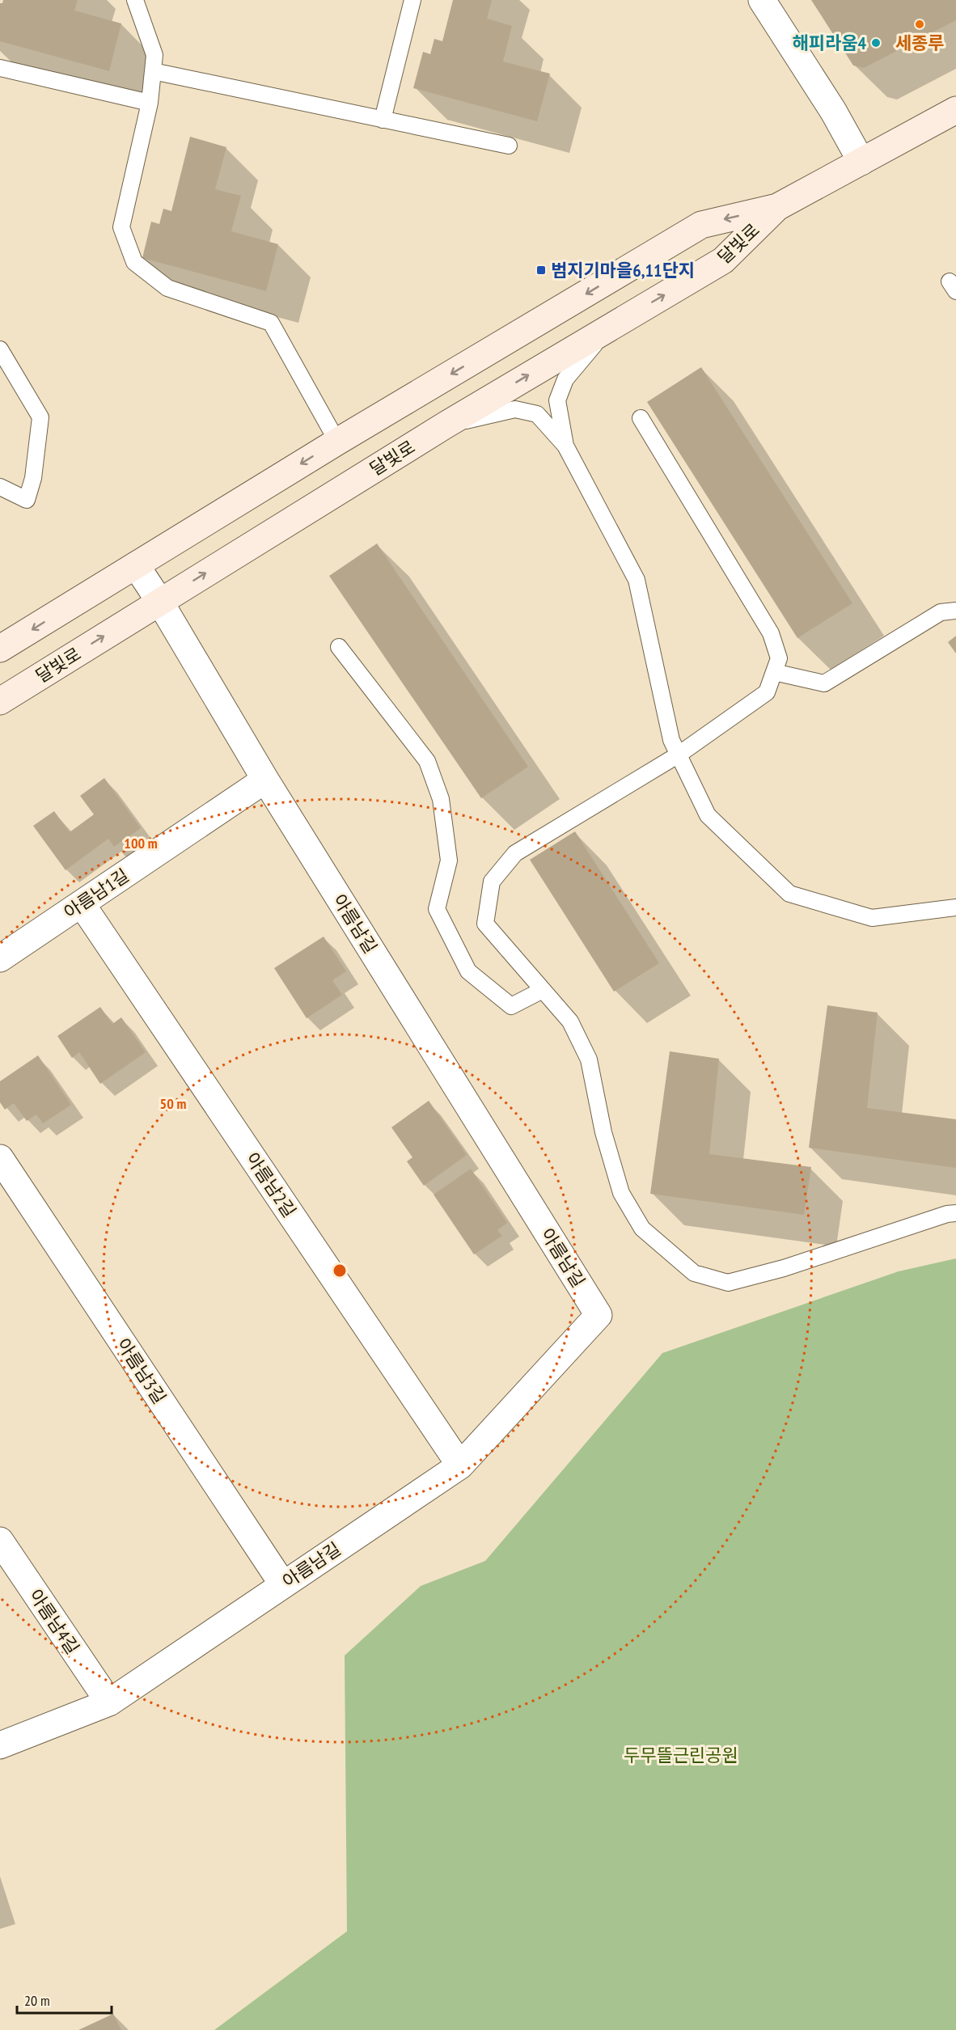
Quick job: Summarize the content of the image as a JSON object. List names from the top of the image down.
{
  "streets": {
    "street": [
      "달빛로",
      "아름남1길",
      "아름남길",
      "아름남2길",
      "아름남3길",
      "아름남4길"
    ]
  },
  "crossings": [
    ["달빛로", "아름남길"],
    ["아름남1길", "아름남길"],
    ["아름남1길", "아름남2길"],
    ["아름남길", "아름남2길"],
    ["아름남길", "아름남3길"],
    ["아름남길", "아름남4길"]
  ],
  "parks": ["두무뜰근린공원"],
  "places": {
    "other": ["세종루", "해피라움4"],
    "transit": ["범지기마을6,11단지"]
  },
  "scale_bar": "20 m",
  "rings": ["100 m", "50 m"]
}
